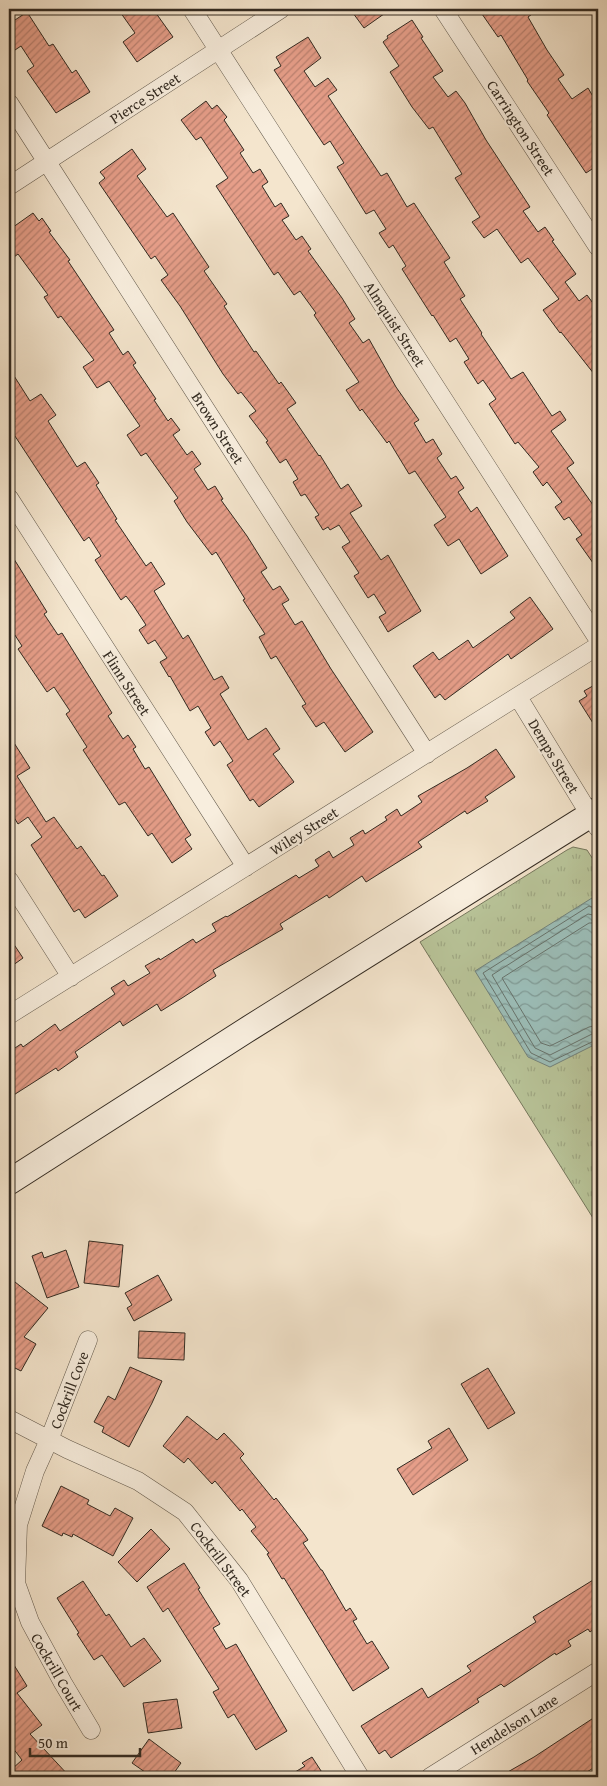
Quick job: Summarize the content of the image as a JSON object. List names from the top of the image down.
{
  "streets": {
    "street": [
      "Pierce Street",
      "Carrington Street",
      "Almquist Street",
      "Brown Street",
      "Flinn Street",
      "Demps Street",
      "Wiley Street",
      "Cockrill Cove",
      "Cockrill Street",
      "Cockrill Court",
      "Hendelson Lane"
    ]
  },
  "crossings": [
    ["Pierce Street", "Almquist Street"],
    ["Pierce Street", "Brown Street"],
    ["Brown Street", "Wiley Street"],
    ["Flinn Street", "Wiley Street"],
    ["Demps Street", "Wiley Street"],
    ["Cockrill Cove", "Cockrill Street"],
    ["Cockrill Cove", "Cockrill Court"],
    ["Cockrill Street", "Cockrill Court"]
  ],
  "scale_bar": "50 m"
}
